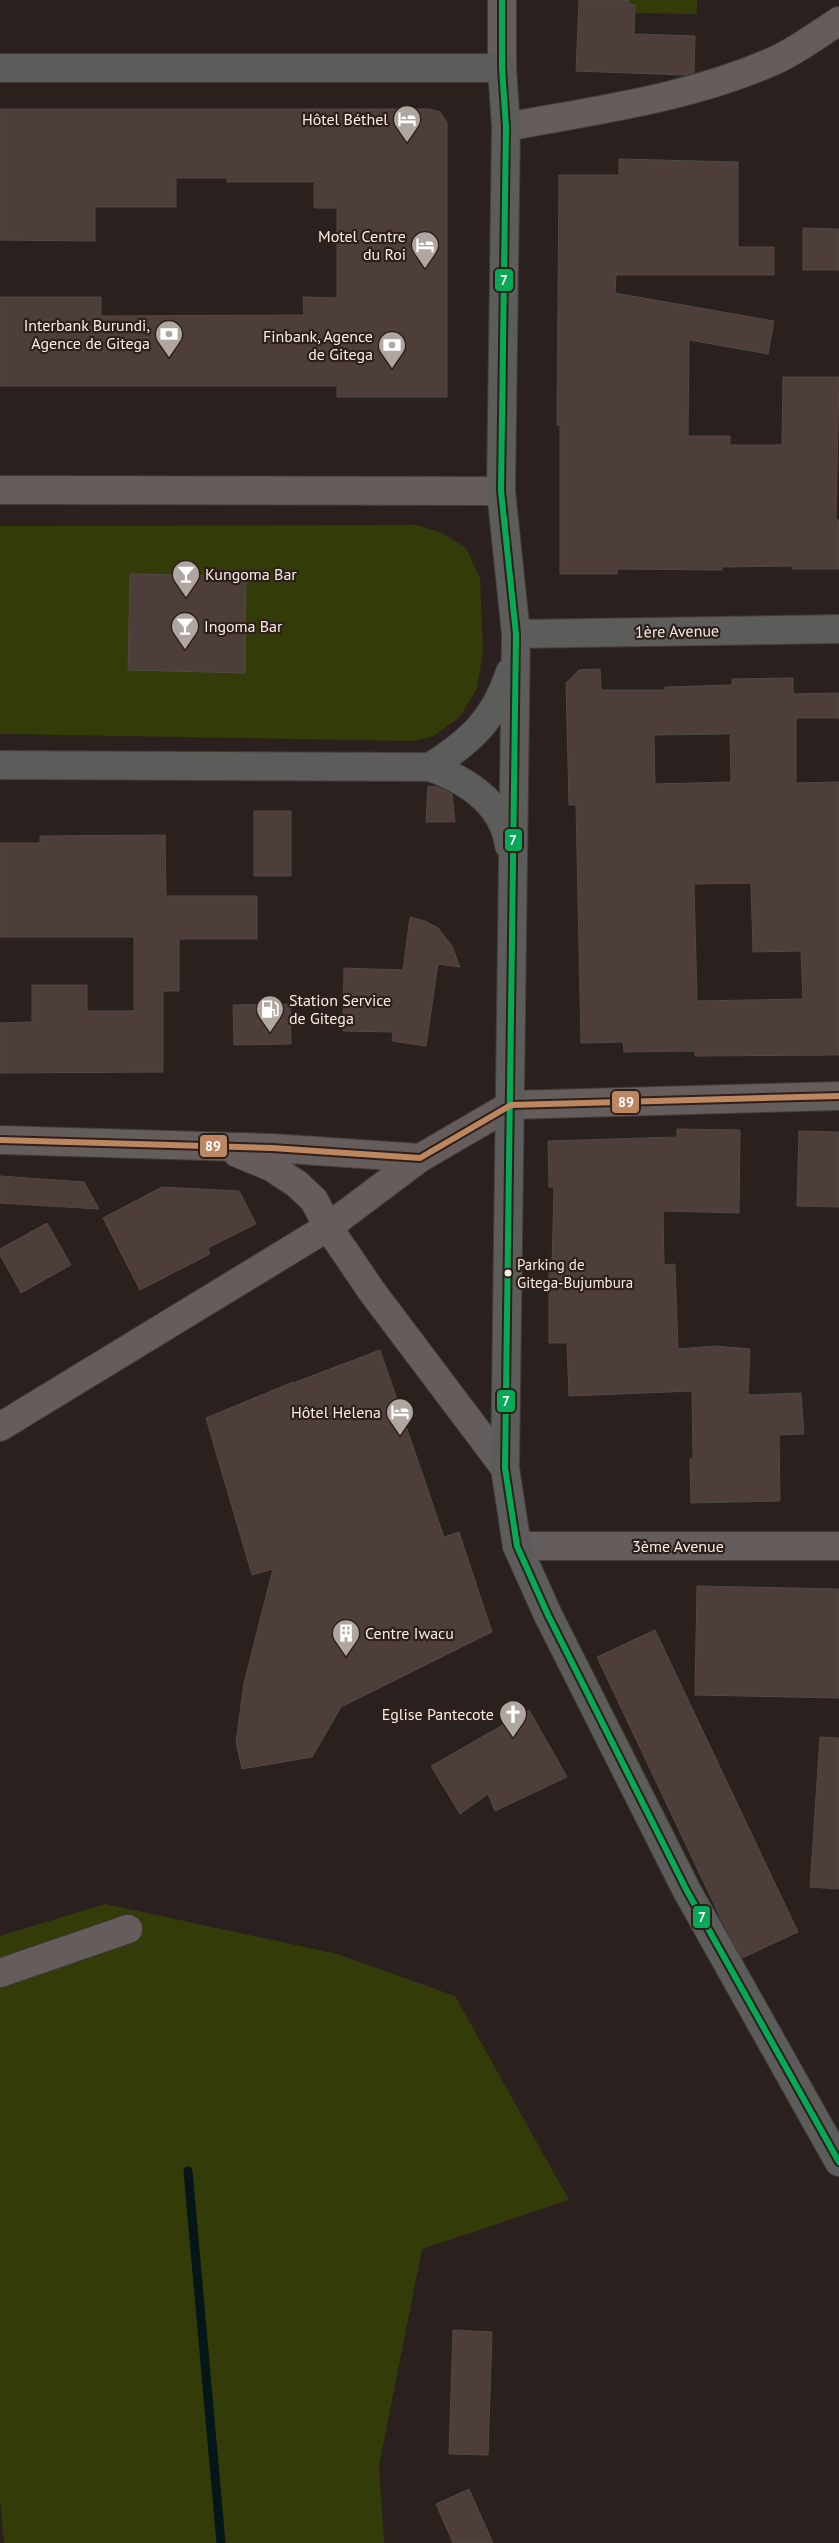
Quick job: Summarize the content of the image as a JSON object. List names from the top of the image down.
{
  "streets": {
    "main road": ["1ère Avenue"],
    "street": ["3ème Avenue"]
  },
  "places": {
    "hotel": ["Hôtel Béthel", "Motel Centre du Roi", "Hôtel Helena"],
    "bank": ["Interbank Burundi, Agence de Gitega", "Finbank, Agence de Gitega"],
    "bar": ["Kungoma Bar", "Ingoma Bar"],
    "fuel station": ["Station Service de Gitega"],
    "other": ["Parking de Gitega-Bujumbura"],
    "building": ["Centre Iwacu"],
    "church": ["Eglise Pantecote"]
  },
  "lines": ["transit line 7", "transit line 89"]
}
